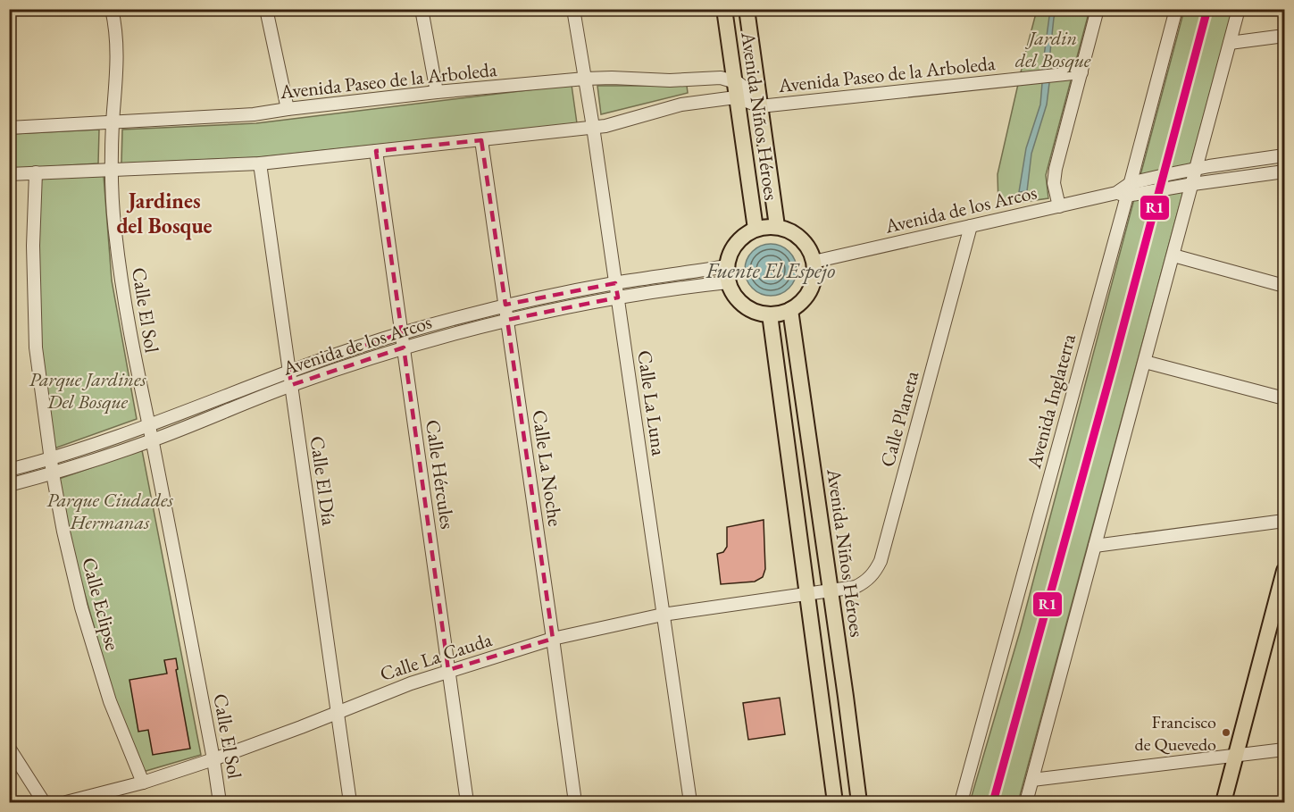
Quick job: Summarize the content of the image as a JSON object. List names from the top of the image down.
{
  "streets": {
    "main road": ["Avenida Niños Héroes"],
    "street": [
      "Avenida Paseo de la Arboleda",
      "Avenida de los Arcos",
      "Calle El Sol",
      "Avenida Inglaterra",
      "Calle La Luna",
      "Calle Planeta",
      "Calle La Noche",
      "Calle Hércules",
      "Calle El Día",
      "Calle Eclipse",
      "Calle La Cauda"
    ]
  },
  "crossings": [
    ["Avenida Paseo de la Arboleda", "Avenida Niños Héroes"],
    ["Avenida Paseo de la Arboleda", "Calle El Sol"],
    ["Avenida Paseo de la Arboleda", "Calle La Luna"],
    ["Avenida Paseo de la Arboleda", "Calle La Noche"],
    ["Avenida Paseo de la Arboleda", "Calle Hércules"],
    ["Avenida Paseo de la Arboleda", "Calle El Día"],
    ["Avenida Paseo de la Arboleda", "Calle Eclipse"],
    ["Avenida Niños Héroes", "Avenida de los Arcos"],
    ["Avenida Niños Héroes", "Calle Planeta"],
    ["Avenida Niños Héroes", "Calle La Cauda"],
    ["Avenida de los Arcos", "Calle El Sol"],
    ["Avenida de los Arcos", "Avenida Inglaterra"],
    ["Avenida de los Arcos", "Calle La Luna"],
    ["Avenida de los Arcos", "Calle Planeta"],
    ["Avenida de los Arcos", "Calle La Noche"],
    ["Avenida de los Arcos", "Calle Hércules"],
    ["Avenida de los Arcos", "Calle El Día"],
    ["Avenida de los Arcos", "Calle Eclipse"],
    ["Calle El Sol", "Calle La Cauda"],
    ["Calle La Luna", "Calle La Cauda"],
    ["Calle Planeta", "Calle La Cauda"],
    ["Calle La Noche", "Calle La Cauda"],
    ["Calle Hércules", "Calle La Cauda"],
    ["Calle El Día", "Calle La Cauda"],
    ["Calle Eclipse", "Calle La Cauda"]
  ],
  "districts": ["Jardines del Bosque"],
  "water": ["Fuente El Espejo"],
  "parks": ["Jardin del Bosque", "Parque Jardines Del Bosque", "Parque Ciudades Hermanas"],
  "places": ["Francisco de Quevedo"],
  "lines": ["transit line R1"]
}
